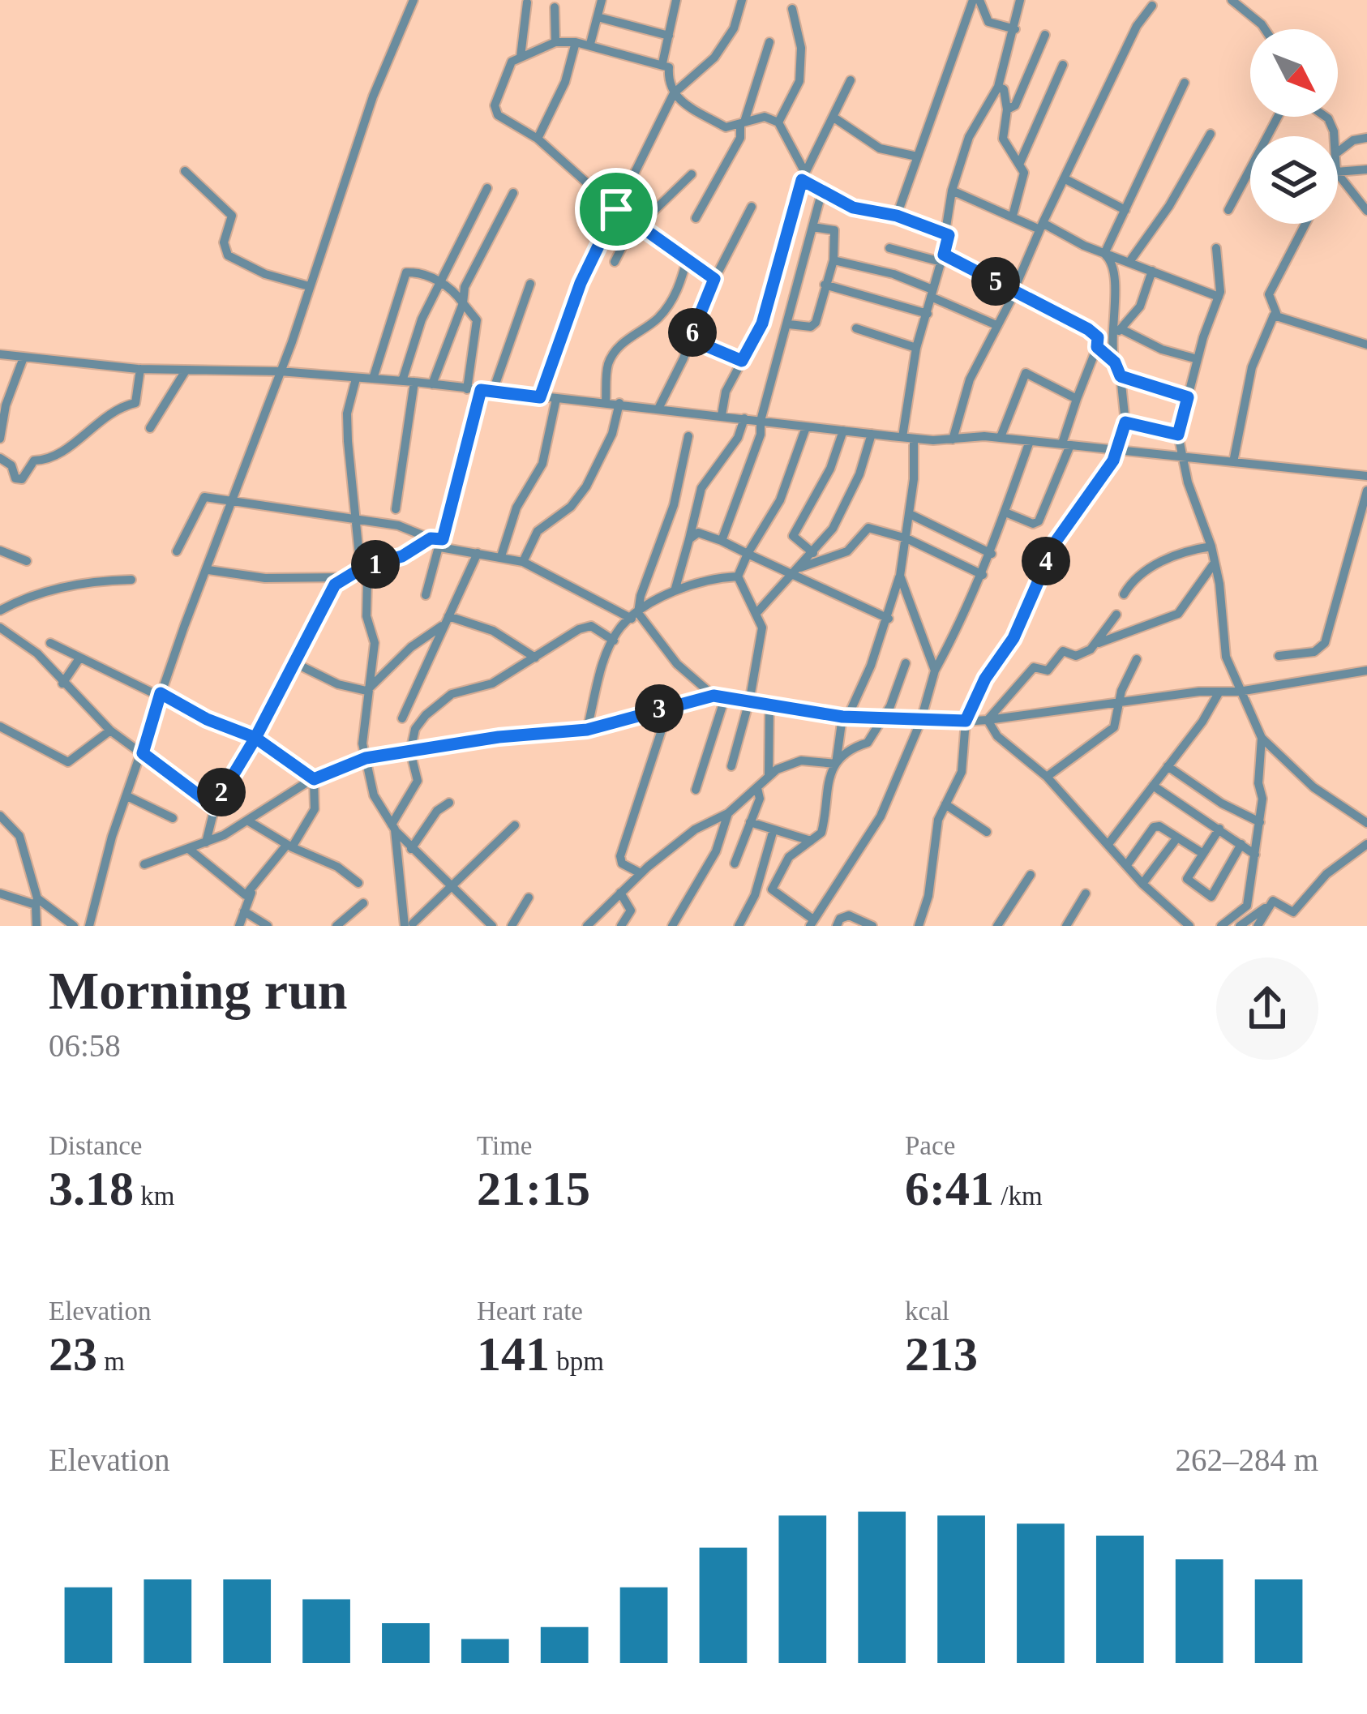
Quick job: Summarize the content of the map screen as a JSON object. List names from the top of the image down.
{
  "north": "bottom right",
  "page": {
    "pins": [
      "5",
      "6",
      "4",
      "1",
      "3",
      "2"
    ],
    "heading": ["Morning run", "06:58"],
    "stats": [
      ["Distance", "3.18 km"],
      ["Time", "21:15"],
      ["Pace", "6:41 /km"],
      ["Elevation", "23 m"],
      ["Heart rate", "141 bpm"],
      ["kcal", "213"]
    ],
    "chart": ["Elevation", "262–284 m"]
  }
}
